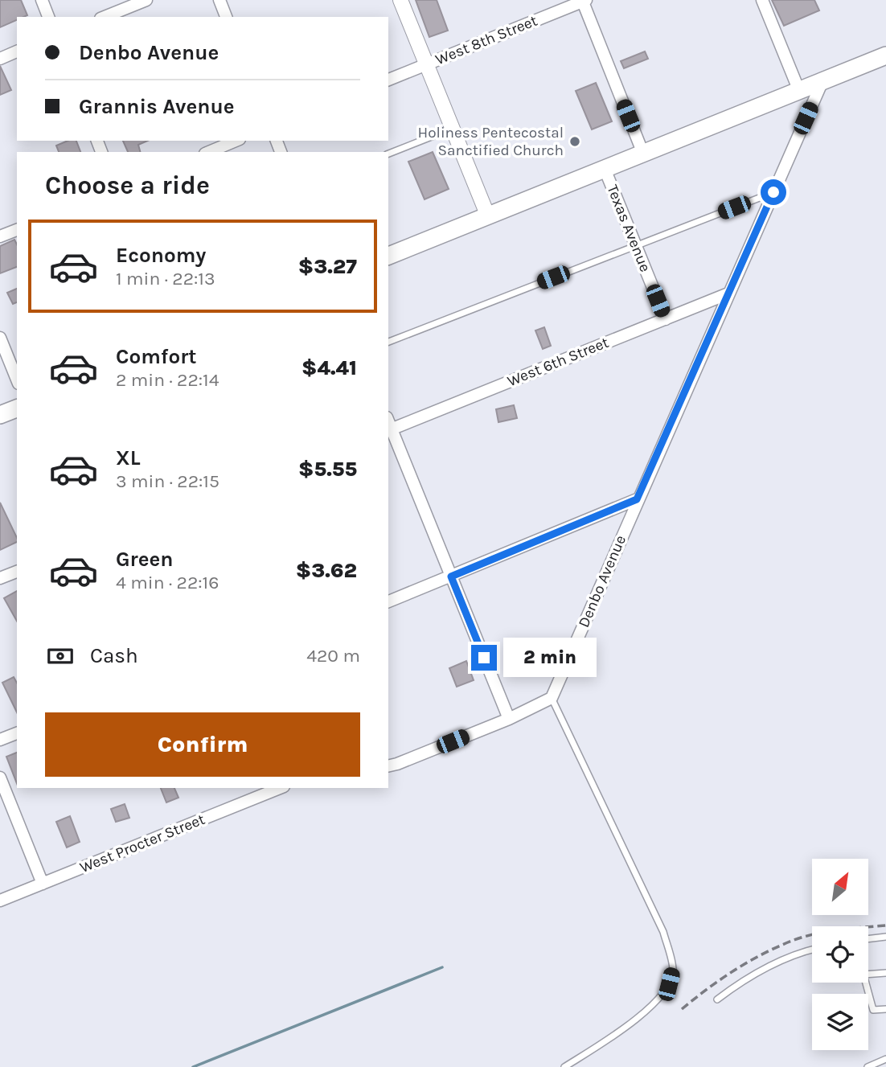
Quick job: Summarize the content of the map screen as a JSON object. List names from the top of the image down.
{
  "streets": {
    "street": [
      "West 8th Street",
      "Texas Avenue",
      "West 6th Street",
      "Denbo Avenue",
      "West Procter Street"
    ]
  },
  "crossings": [
    ["Texas Avenue", "West 6th Street"],
    ["West 6th Street", "Denbo Avenue"]
  ],
  "places": ["Holiness Pentecostal Sanctified Church"],
  "north": "top right",
  "page": {
    "banner": ["Denbo Avenue", "Grannis Avenue"],
    "heading": "Choose a ride",
    "list": [
      {
        "name": "Economy",
        "note": "1 min · 22:13",
        "value": "$3.27"
      },
      {
        "name": "Comfort",
        "note": "2 min · 22:14",
        "value": "$4.41"
      },
      {
        "name": "XL",
        "note": "3 min · 22:15",
        "value": "$5.55"
      },
      {
        "name": "Green",
        "note": "4 min · 22:16",
        "value": "$3.62"
      }
    ],
    "pay": ["Cash", "420 m"],
    "bubble": "2 min",
    "buttons": "Confirm"
  }
}
